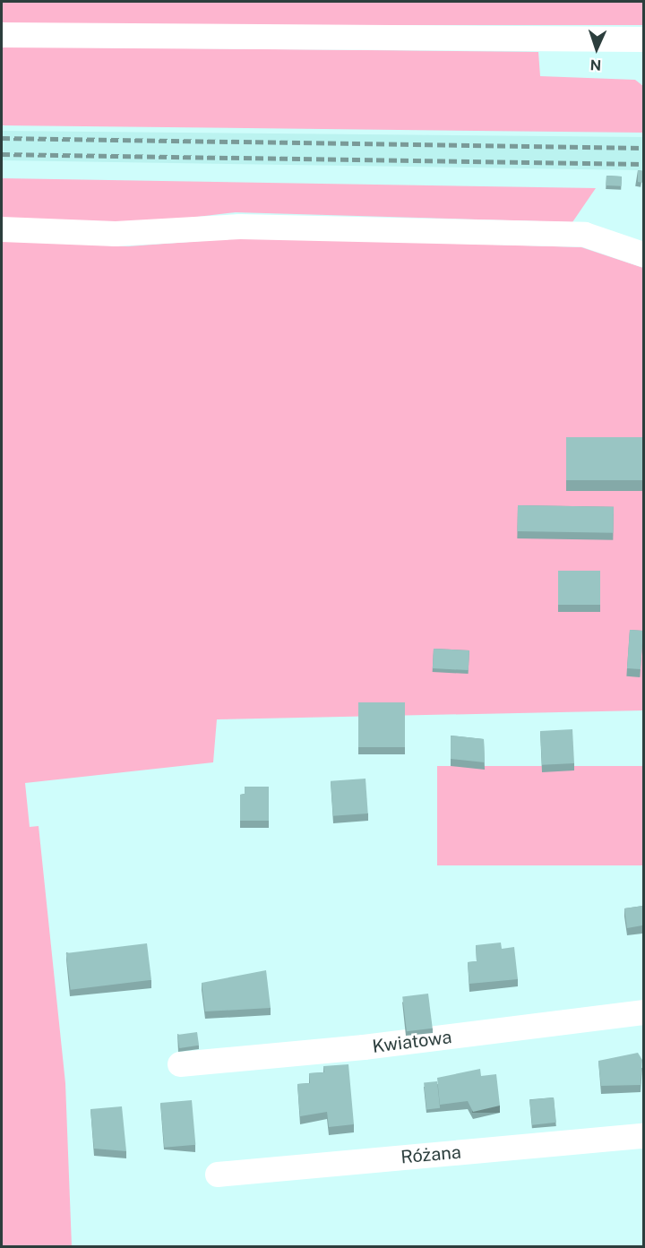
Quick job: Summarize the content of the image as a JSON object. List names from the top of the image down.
{
  "streets": {
    "lane": ["Kwiatowa", "Różana"]
  },
  "north": "bottom"
}
